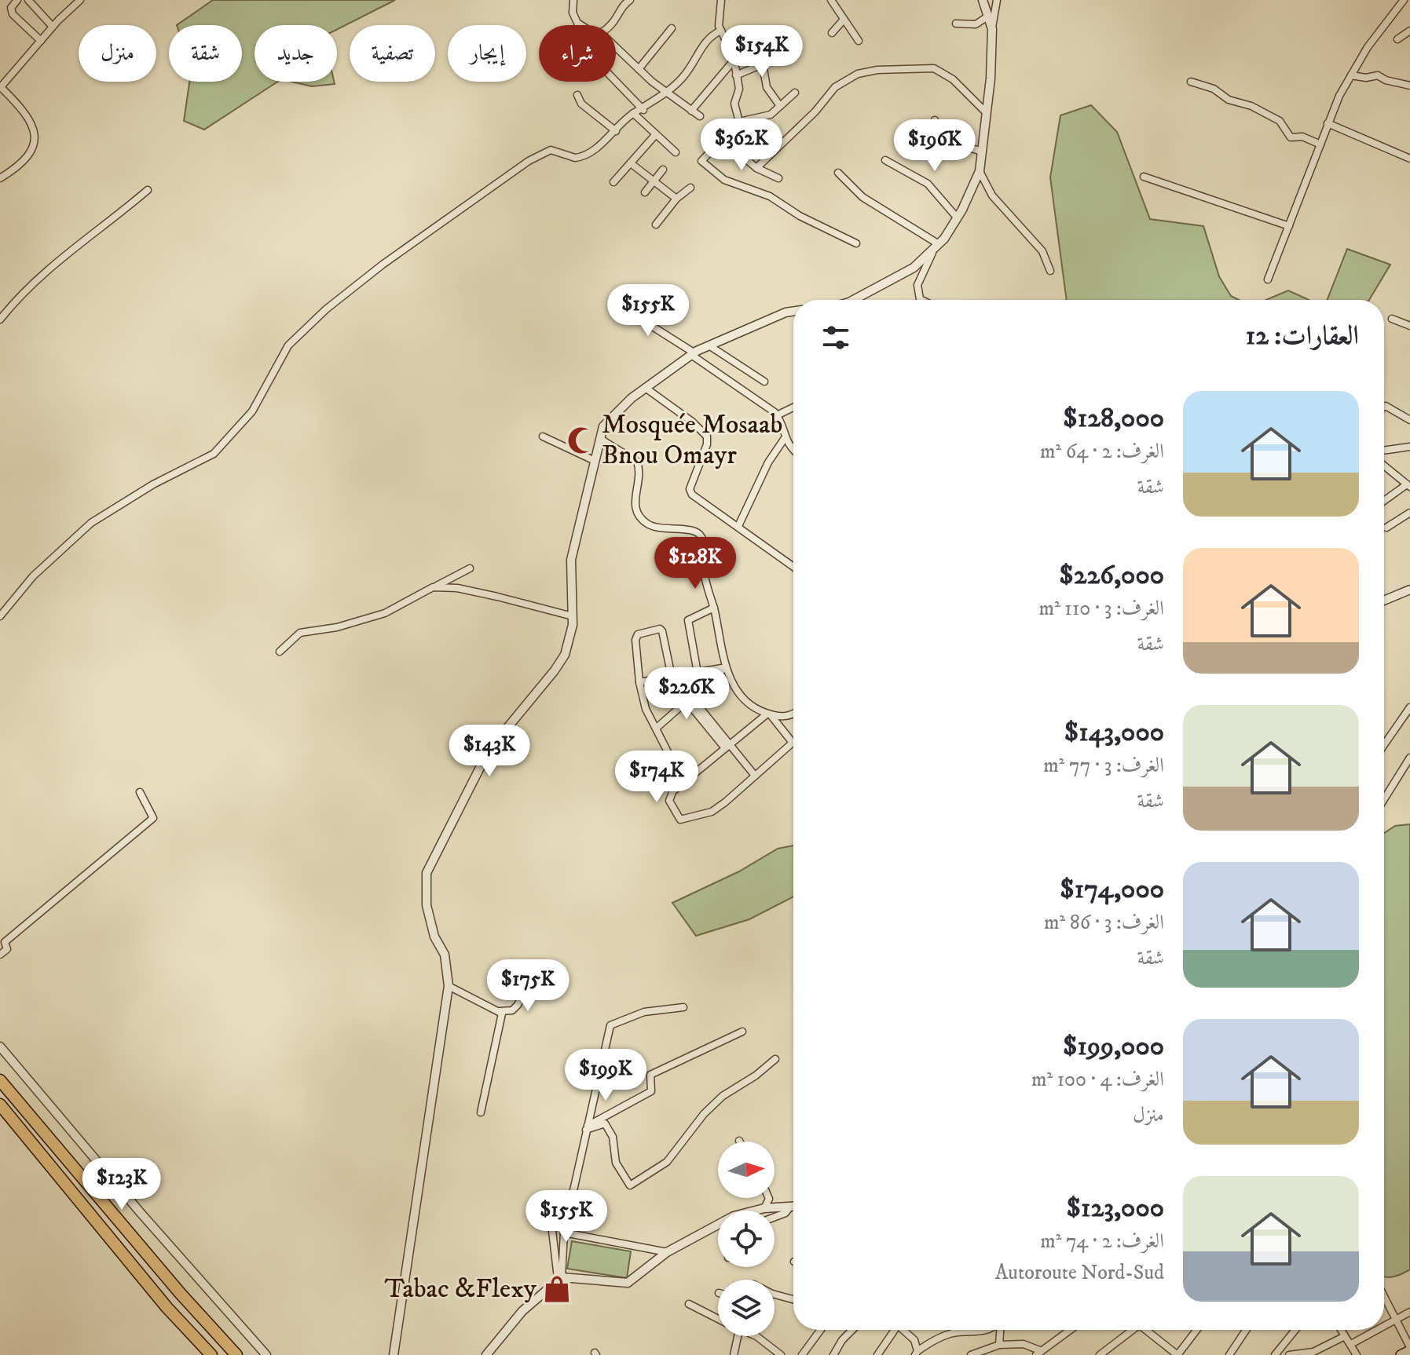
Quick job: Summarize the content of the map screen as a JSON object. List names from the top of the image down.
{
  "places": {
    "mosque": ["Mosquée Mosaab Bnou Omayr"],
    "shop": ["Tabac &Flexy"]
  },
  "north": "right",
  "page": {
    "price": [
      "$154K",
      "$362K",
      "$196K",
      "$155K",
      "$128K",
      "$226K",
      "$143K",
      "$174K",
      "$175K",
      "$199K",
      "$123K",
      "$155K"
    ],
    "chip": [
      "شراء",
      "إيجار",
      "تصفية",
      "جديد",
      "شقة",
      "منزل"
    ],
    "heading": "العقارات: 12",
    "list": [
      {
        "name": "$128,000",
        "note": "الغرف: 2 · 64 m² · شقة"
      },
      {
        "name": "$226,000",
        "note": "الغرف: 3 · 110 m² · شقة"
      },
      {
        "name": "$143,000",
        "note": "الغرف: 3 · 77 m² · شقة"
      },
      {
        "name": "$174,000",
        "note": "الغرف: 3 · 86 m² · شقة"
      },
      {
        "name": "$199,000",
        "note": "الغرف: 4 · 100 m² · منزل"
      },
      {
        "name": "$123,000",
        "note": "الغرف: 2 · 74 m² · Autoroute Nord-Sud"
      }
    ]
  }
}
